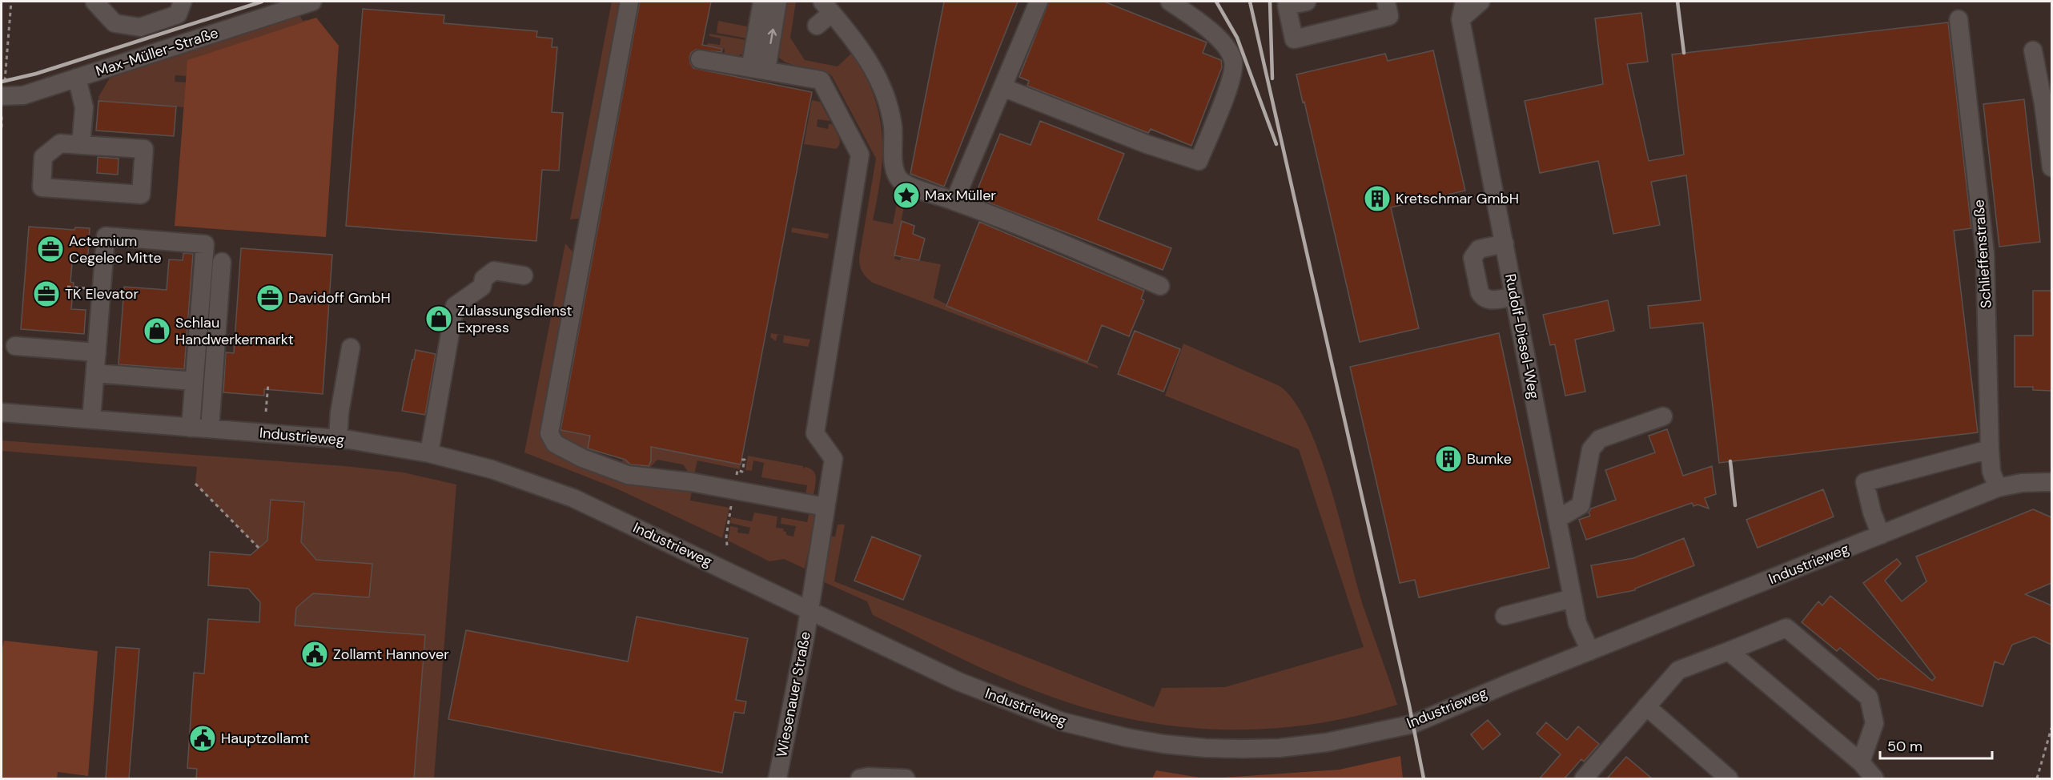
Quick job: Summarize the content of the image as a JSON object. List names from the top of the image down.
{
  "streets": {
    "street": [
      "Max-Müller-Straße",
      "Schlieffenstraße",
      "Rudolf-Diesel-Weg",
      "Industrieweg",
      "Wiesenauer Straße"
    ]
  },
  "crossings": [
    ["Schlieffenstraße", "Industrieweg"],
    ["Rudolf-Diesel-Weg", "Industrieweg"],
    ["Industrieweg", "Wiesenauer Straße"]
  ],
  "places": {
    "place": ["Max Müller"],
    "building": ["Kretschmar GmbH", "Bumke"],
    "office": ["Actemium Cegelec Mitte", "TK Elevator", "Davidoff GmbH"],
    "shop": ["Zulassungsdienst Express", "Schlau Handwerkermarkt"],
    "public building": ["Zollamt Hannover", "Hauptzollamt"]
  },
  "scale_bar": "50 m"
}
